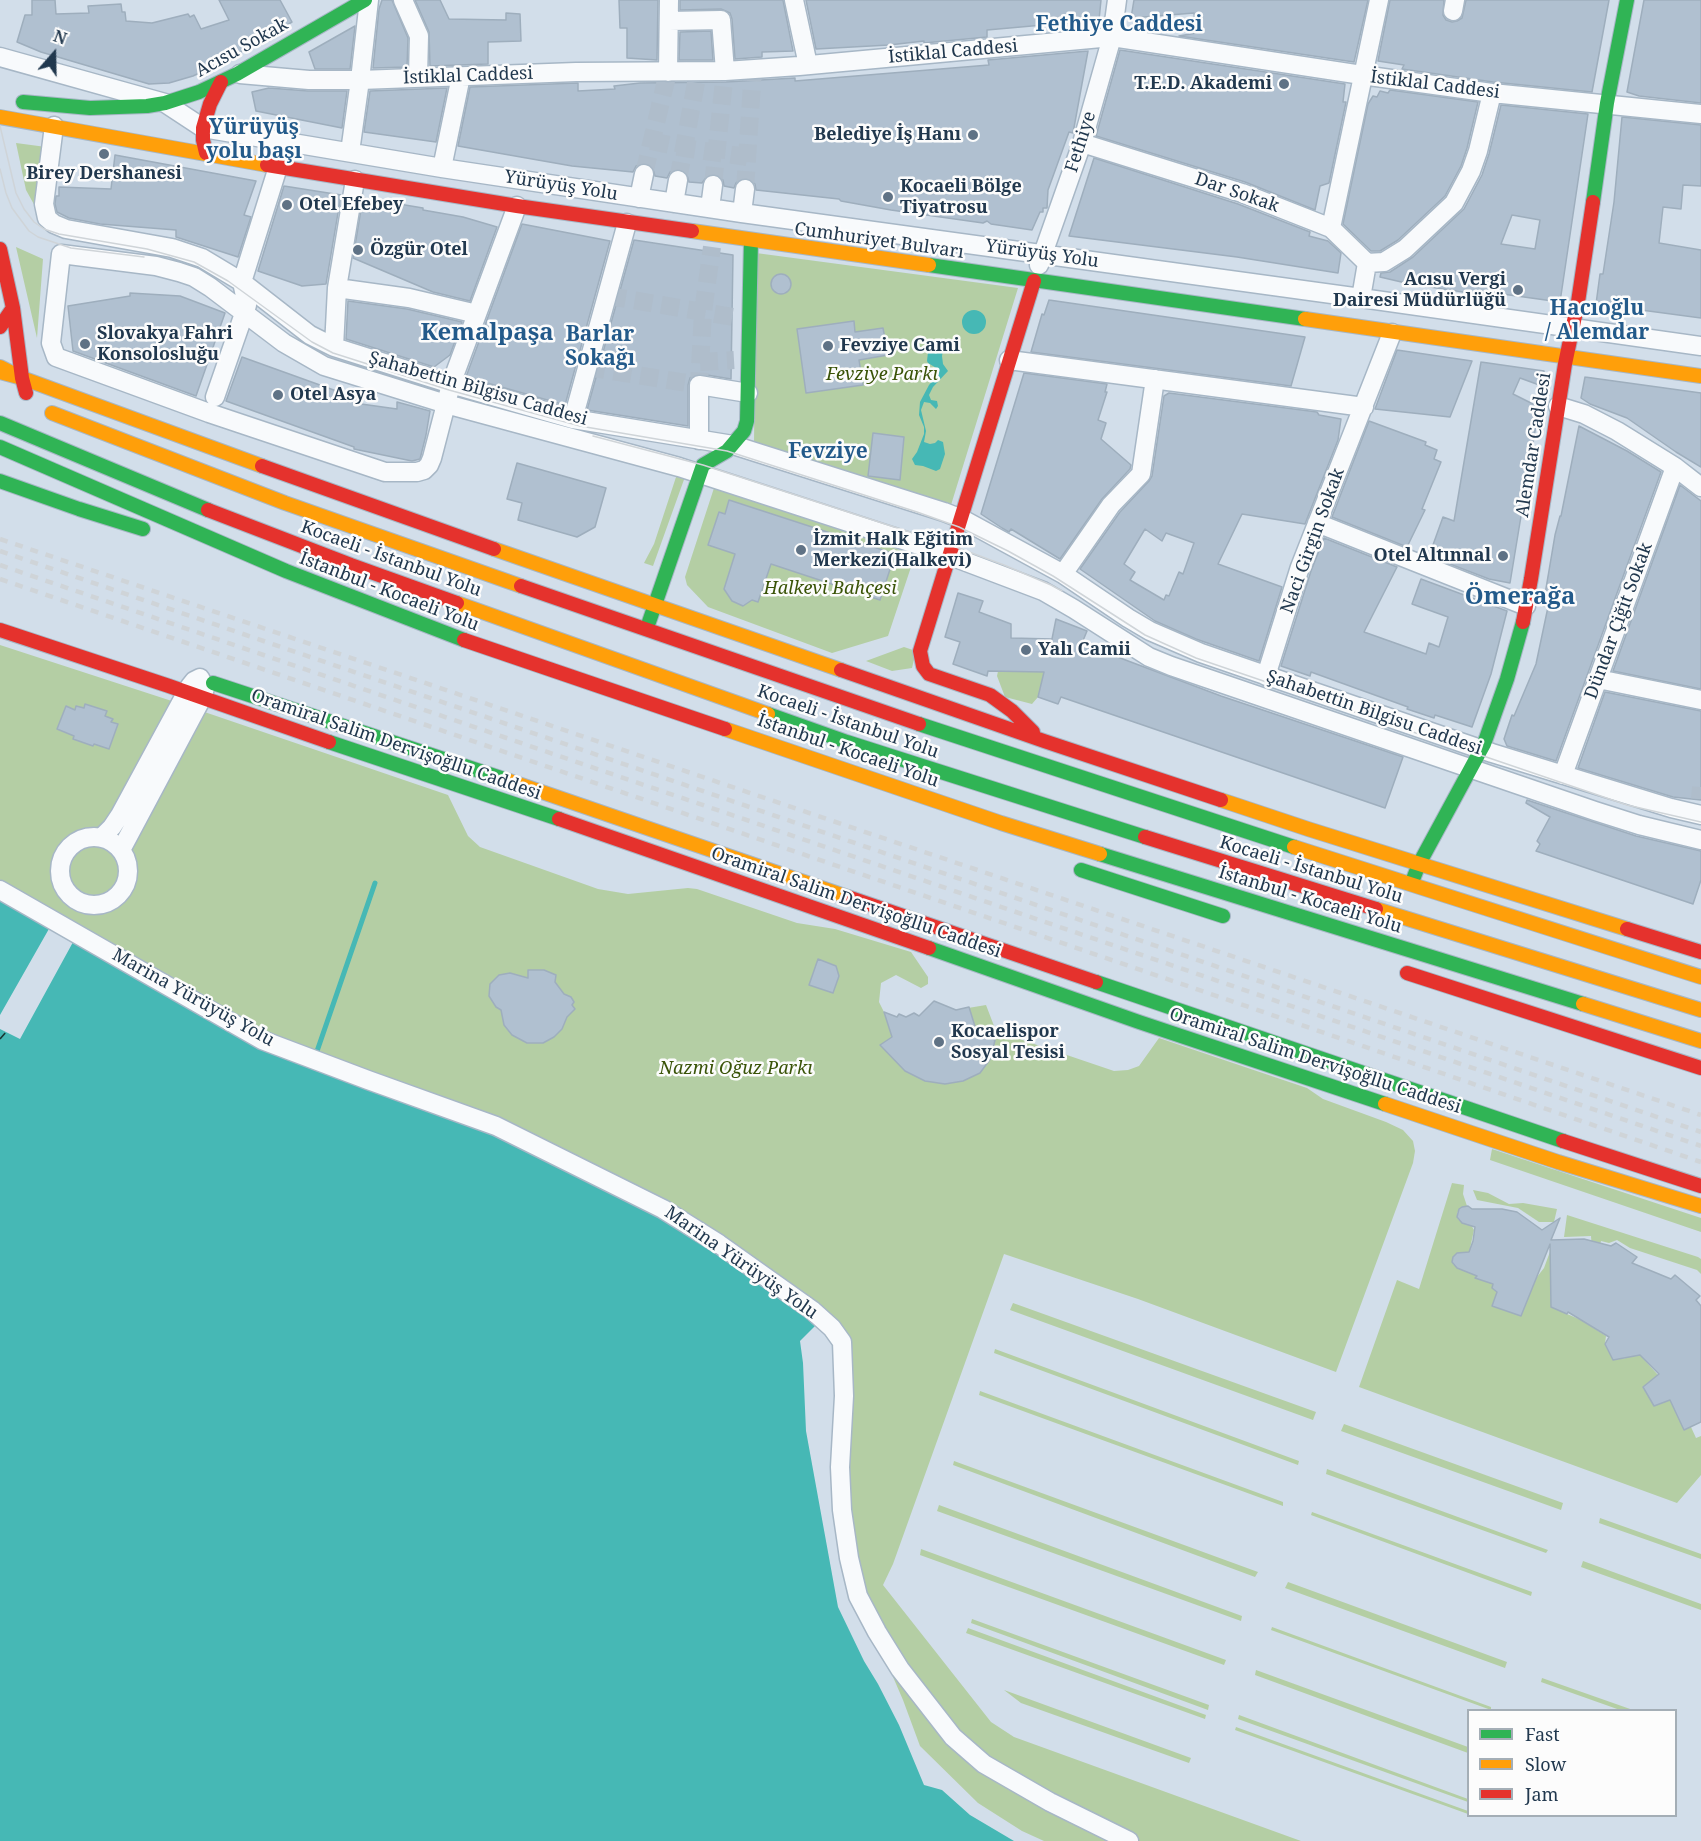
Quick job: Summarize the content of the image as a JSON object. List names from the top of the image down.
{
  "streets": {
    "main road": [
      "Acısu Sokak",
      "Cumhuriyet Bulvarı",
      "Alemdar Caddesi",
      "Kocaeli - İstanbul Yolu",
      "İstanbul - Kocaeli Yolu",
      "Oramiral Salim Dervişoğllu Caddesi"
    ],
    "street": [
      "İstiklal Caddesi",
      "Fethiye",
      "Yürüyüş Yolu",
      "Dar Sokak",
      "Şahabettin Bilgisu Caddesi",
      "Naci Girgin Sokak",
      "Dündar Çiğit Sokak",
      "Marina Yürüyüş Yolu"
    ]
  },
  "crossings": [
    ["Acısu Sokak", "İstiklal Caddesi"],
    ["İstiklal Caddesi", "Fethiye"],
    ["İstiklal Caddesi", "Alemdar Caddesi"],
    ["Fethiye", "Yürüyüş Yolu"],
    ["Fethiye", "Dar Sokak"],
    ["Fethiye", "Cumhuriyet Bulvarı"],
    ["Yürüyüş Yolu", "Alemdar Caddesi"],
    ["Cumhuriyet Bulvarı", "Şahabettin Bilgisu Caddesi"],
    ["Cumhuriyet Bulvarı", "Alemdar Caddesi"],
    ["Cumhuriyet Bulvarı", "Naci Girgin Sokak"],
    ["Şahabettin Bilgisu Caddesi", "Alemdar Caddesi"],
    ["Şahabettin Bilgisu Caddesi", "Naci Girgin Sokak"],
    ["Şahabettin Bilgisu Caddesi", "Dündar Çiğit Sokak"]
  ],
  "districts": [
    "Fethiye Caddesi",
    "Yürüyüş yolu başı",
    "Hacıoğlu / Alemdar",
    "Kemalpaşa",
    "Barlar Sokağı",
    "Fevziye",
    "Ömerağa"
  ],
  "parks": ["Fevziye Parkı", "Halkevi Bahçesi", "Nazmi Oğuz Parkı"],
  "places": [
    "T.E.D. Akademi",
    "Belediye İş Hanı",
    "Birey Dershanesi",
    "Kocaeli Bölge Tiyatrosu",
    "Otel Efebey",
    "Özgür Otel",
    "Acısu Vergi Dairesi Müdürlüğü",
    "Slovakya Fahri Konsolosluğu",
    "Fevziye Cami",
    "Otel Asya",
    "İzmit Halk Eğitim Merkezi(Halkevi)",
    "Otel Altınnal",
    "Yalı Camii",
    "Kocaelispor Sosyal Tesisi"
  ],
  "legend": ["Fast", "Slow", "Jam"],
  "north": "top"
}
